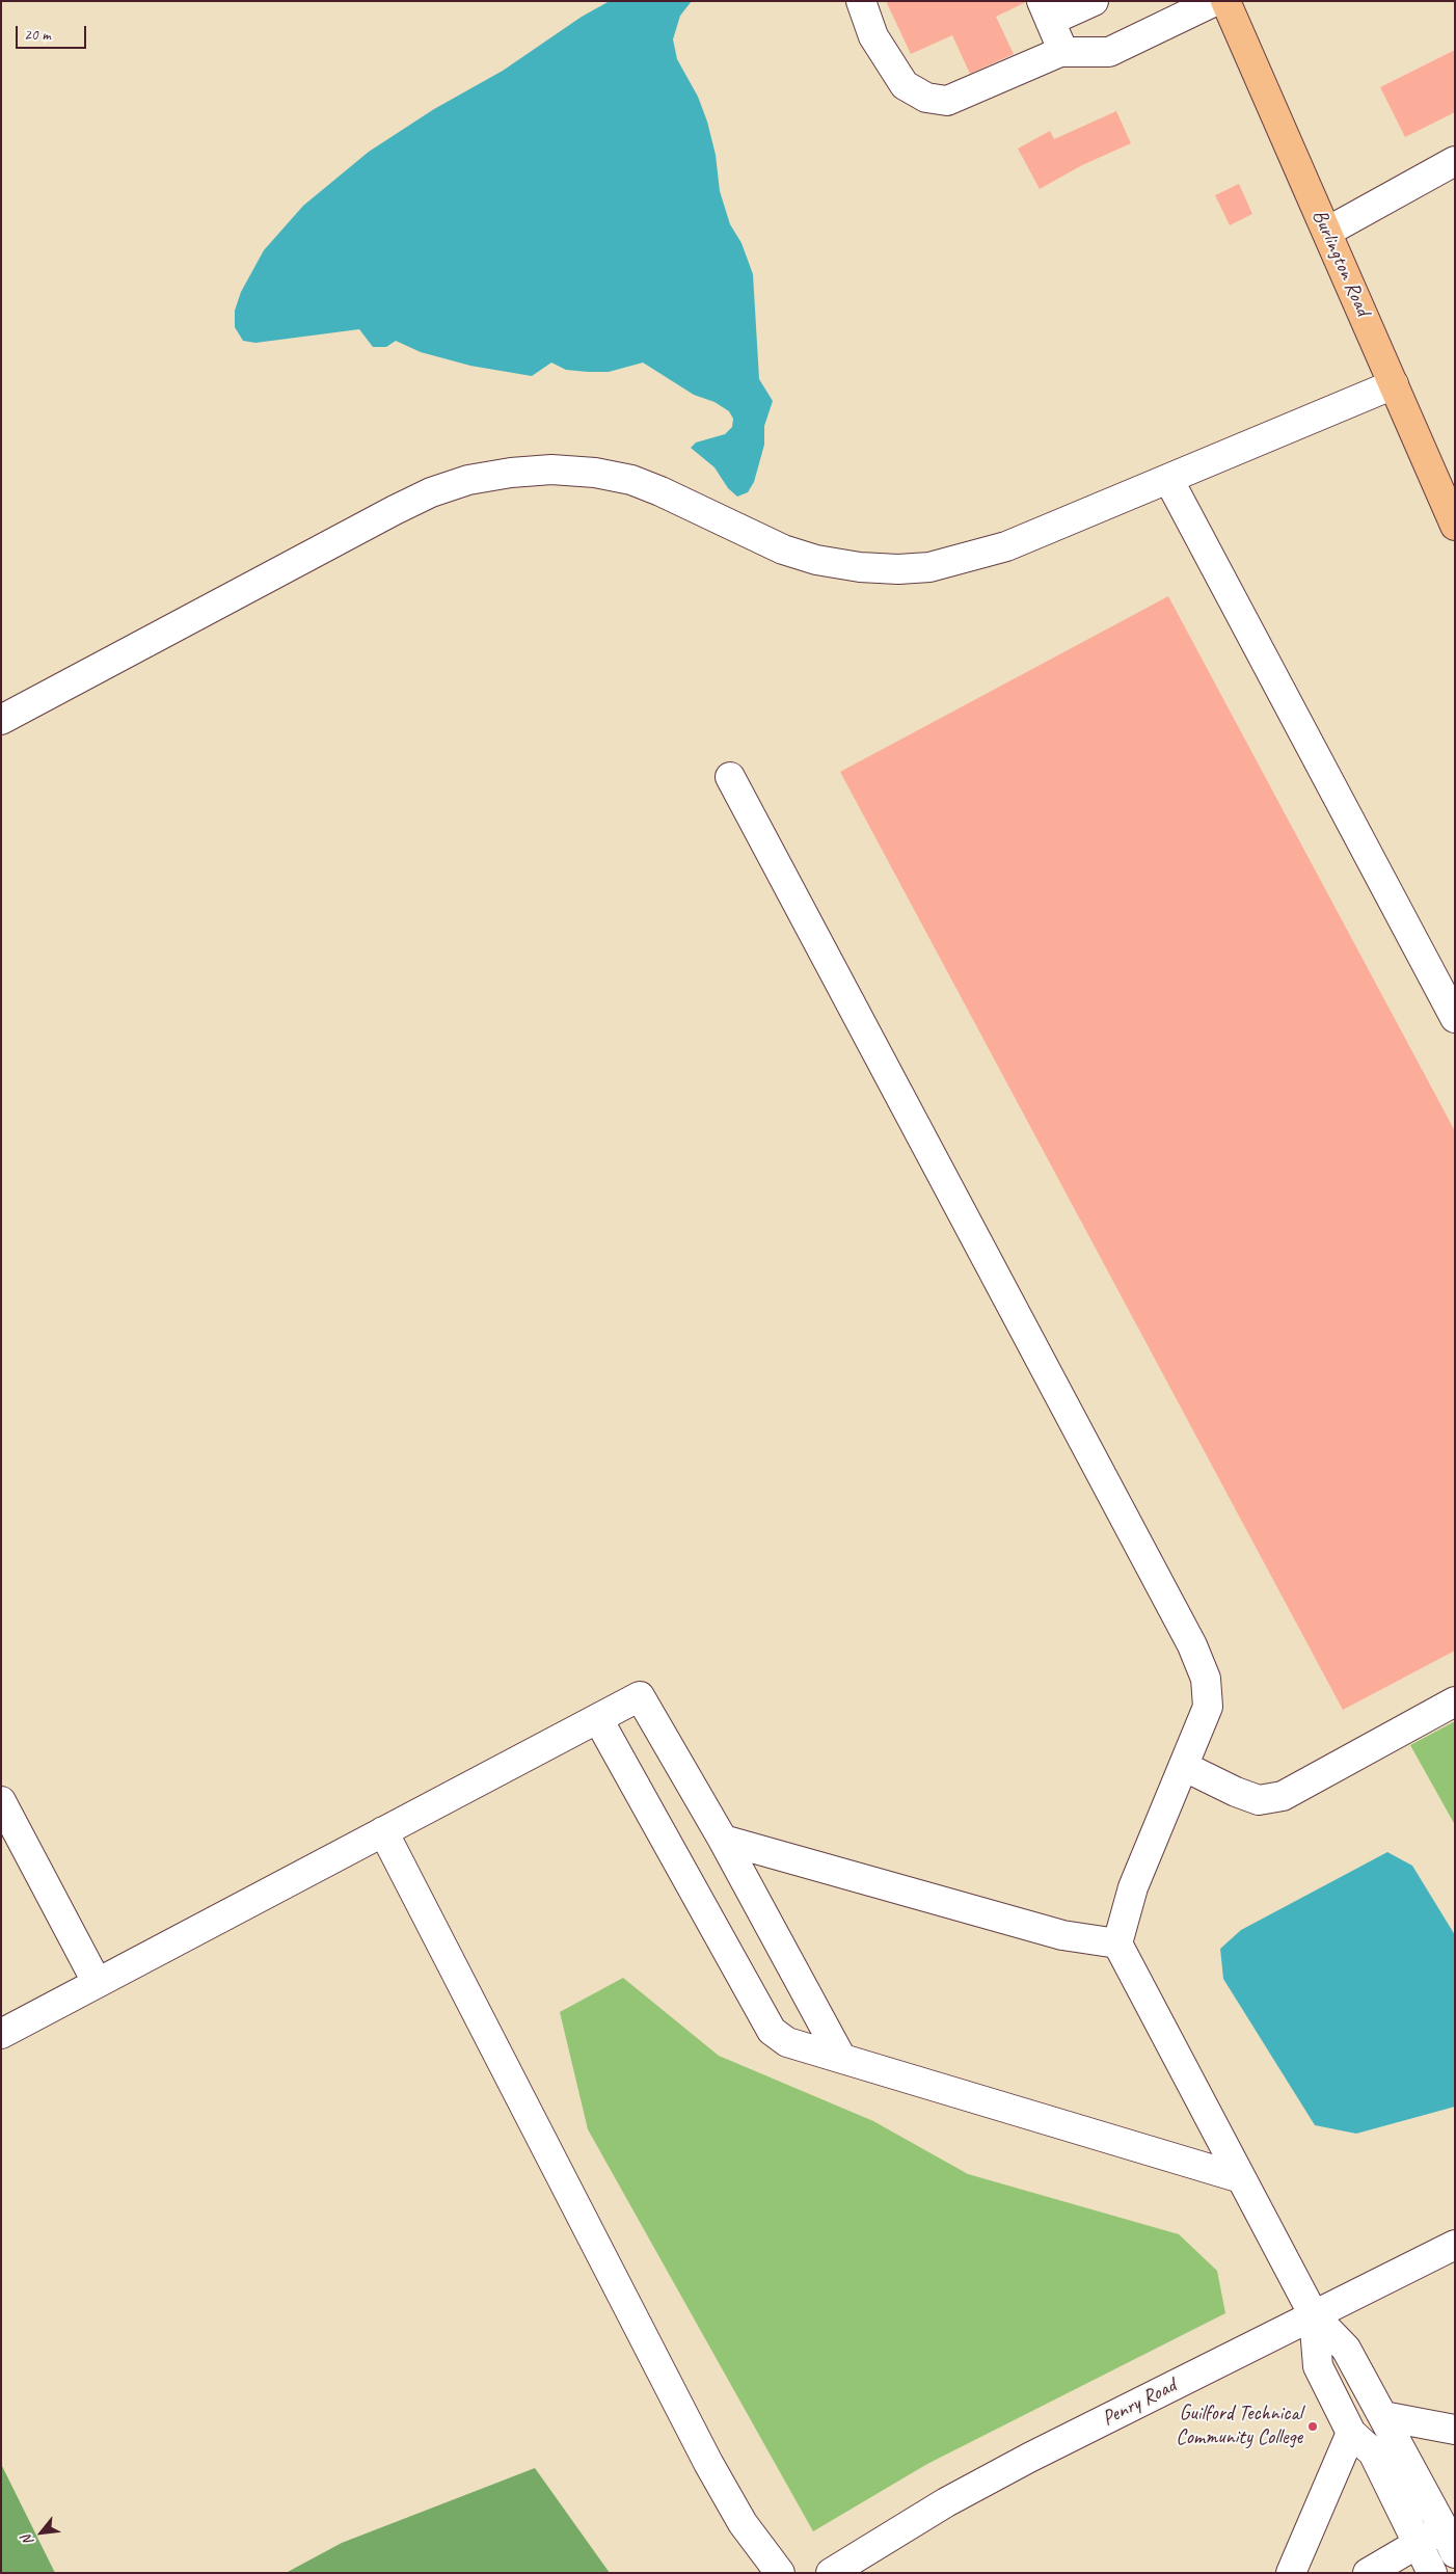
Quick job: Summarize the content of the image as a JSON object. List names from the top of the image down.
{
  "streets": {
    "highway": ["Burlington Road"],
    "street": ["Penry Road"]
  },
  "places": ["Guilford Technical Community College"],
  "scale_bar": "20 m",
  "north": "bottom left"
}
